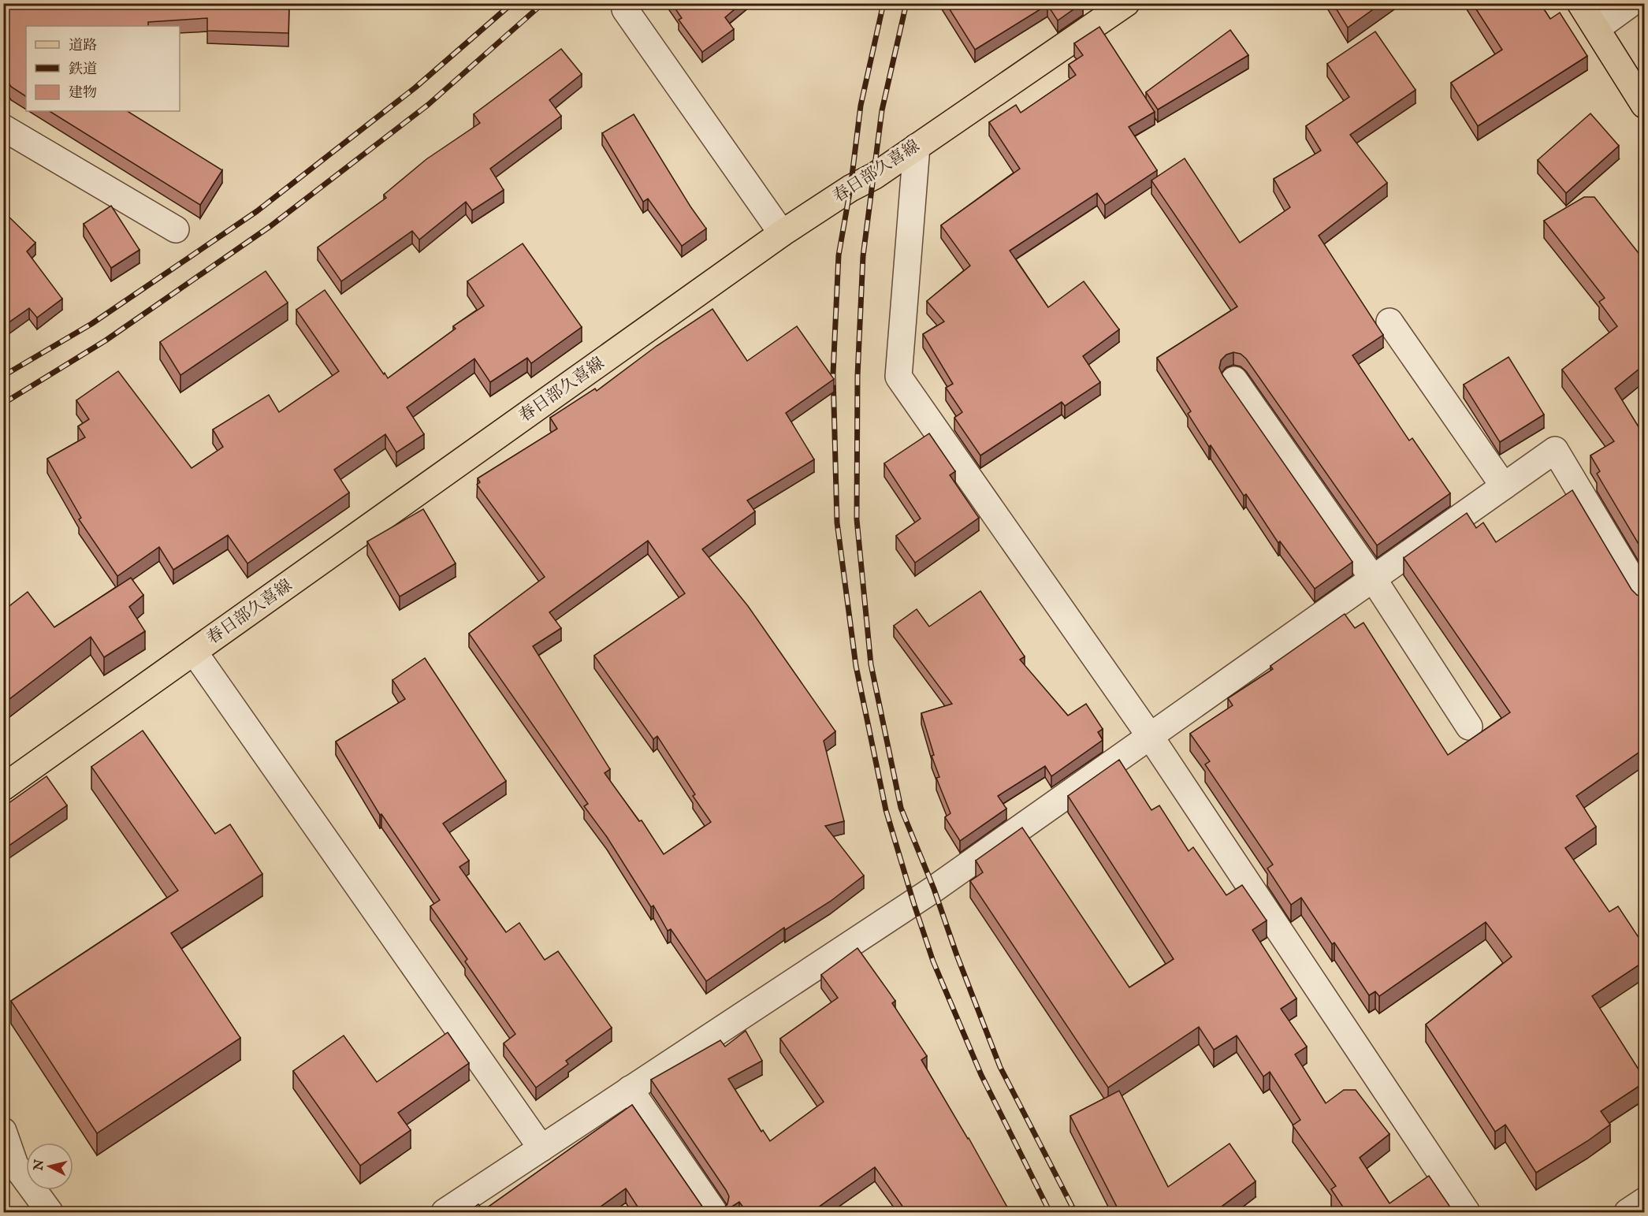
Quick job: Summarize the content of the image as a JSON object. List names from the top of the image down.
{
  "streets": {
    "main road": ["春日部久喜線"]
  },
  "legend": ["道路", "鉄道", "建物"],
  "north": "left"
}
